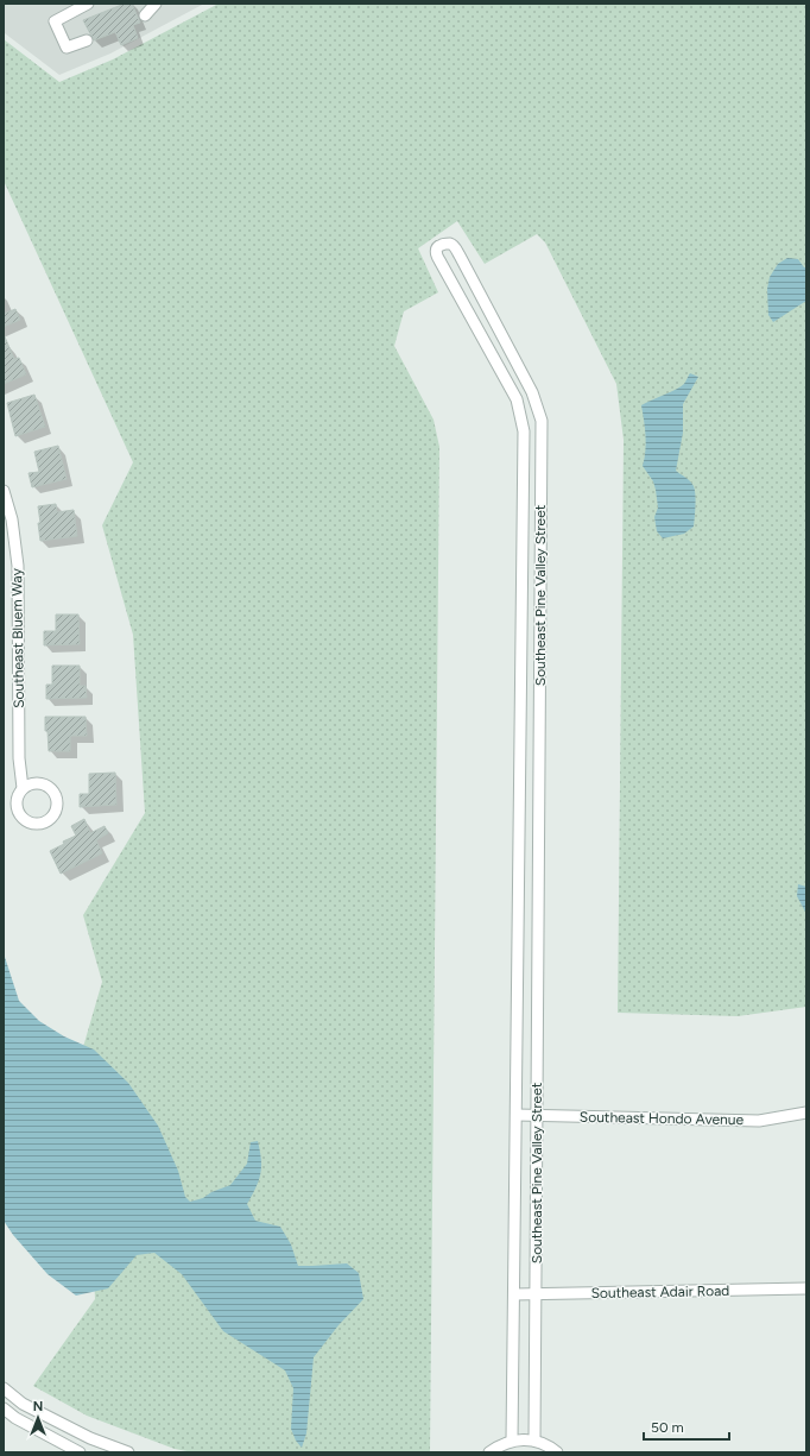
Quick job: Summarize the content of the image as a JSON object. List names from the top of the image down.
{
  "streets": {
    "street": [
      "Southeast Pine Valley Street",
      "Southeast Bluem Way",
      "Southeast Hondo Avenue",
      "Southeast Adair Road"
    ]
  },
  "crossings": [
    ["Southeast Pine Valley Street", "Southeast Hondo Avenue"],
    ["Southeast Pine Valley Street", "Southeast Adair Road"]
  ],
  "scale_bar": "50 m",
  "north": "top"
}
